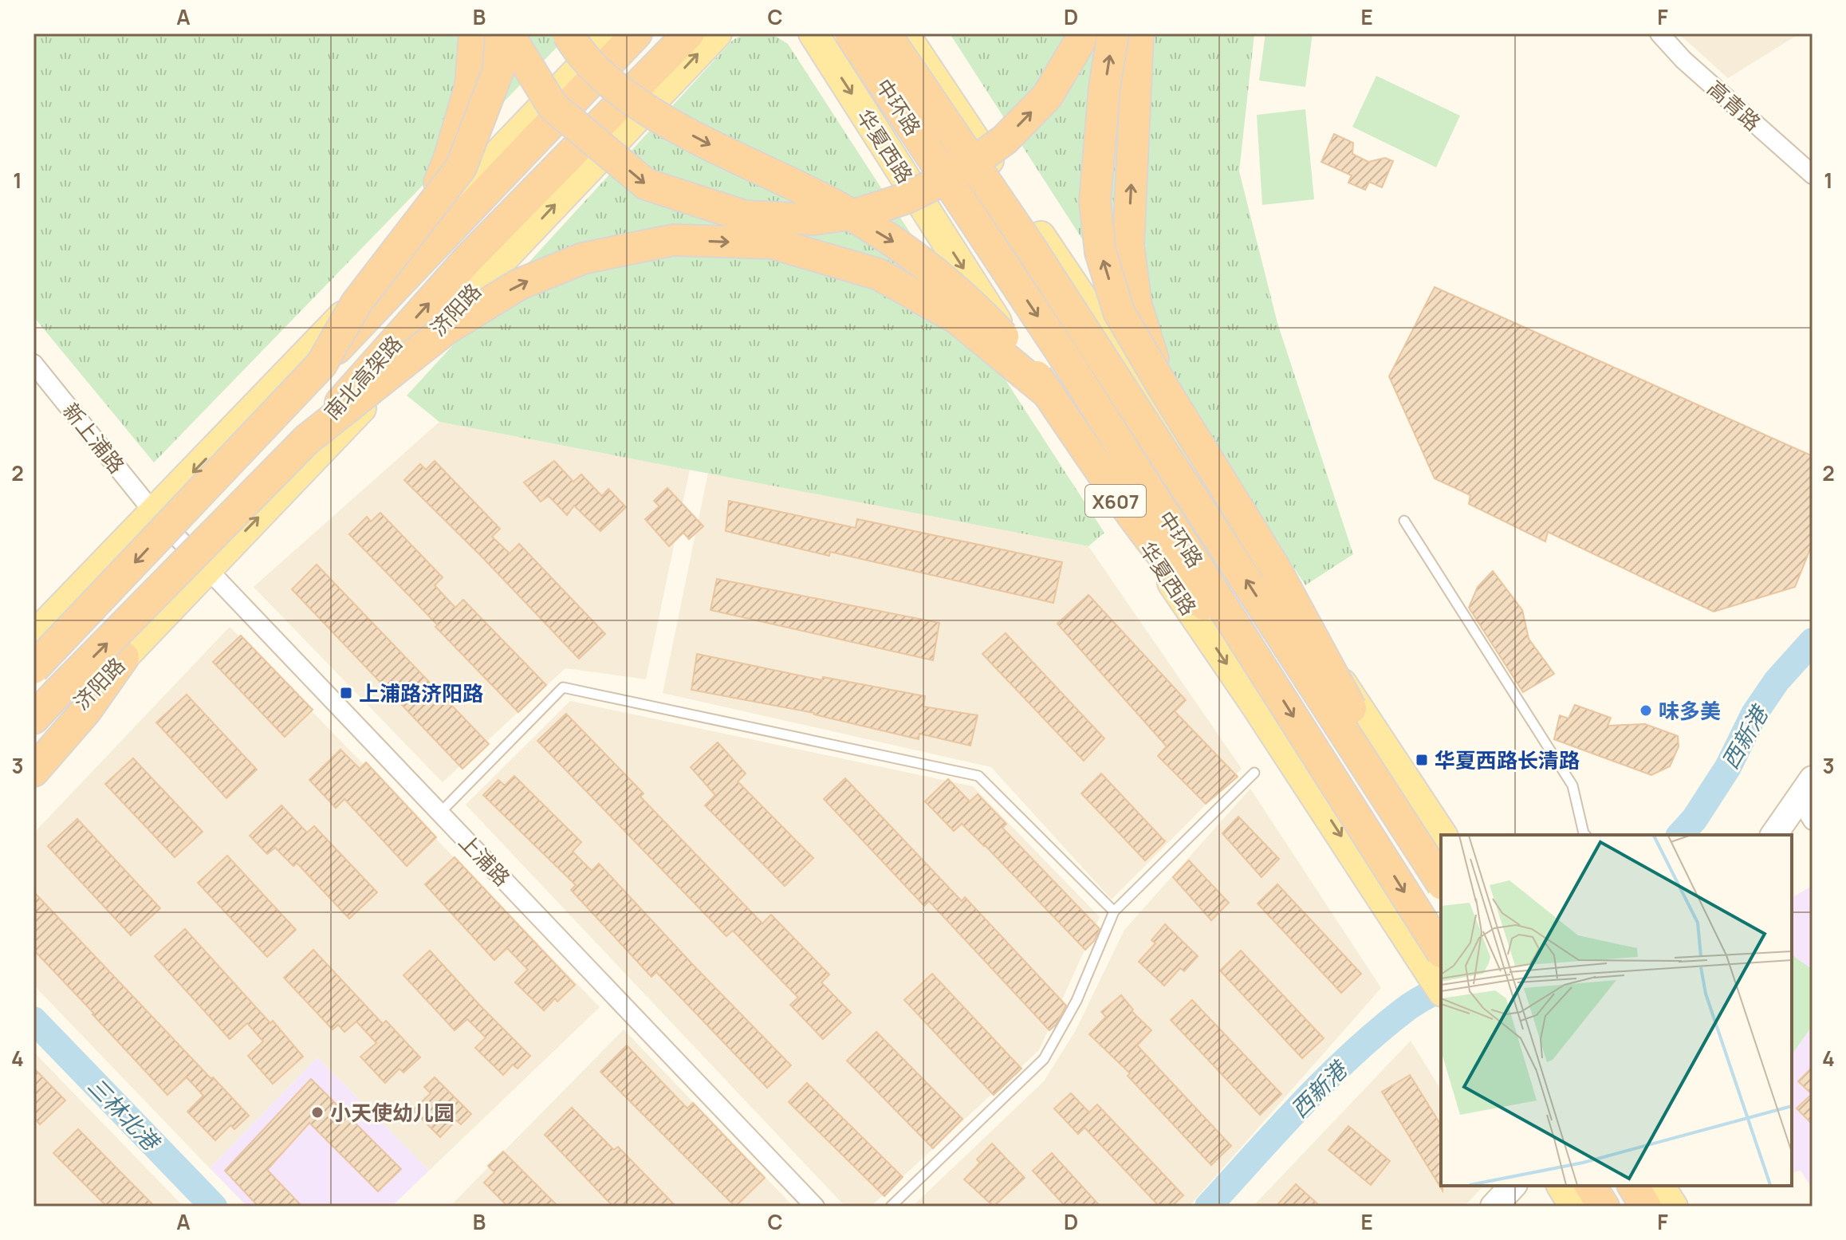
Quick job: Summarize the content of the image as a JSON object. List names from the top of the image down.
{
  "streets": {
    "highway": ["中环路", "南北高架路"],
    "main road": ["华夏西路", "济阳路", "X607"],
    "street": ["高青路", "新上浦路", "上浦路"]
  },
  "crossings": [
    ["中环路", "华夏西路"],
    ["济阳路", "上浦路"],
    ["新上浦路", "上浦路"]
  ],
  "water": ["西新港", "三林北港"],
  "places": {
    "transit": ["上浦路济阳路", "华夏西路长清路"],
    "other": ["味多美", "小天使幼儿园"]
  },
  "grid": {
    "columns": [
      "A",
      "B",
      "C",
      "D",
      "E",
      "F"
    ],
    "rows": [
      "1",
      "2",
      "3",
      "4"
    ]
  }
}
